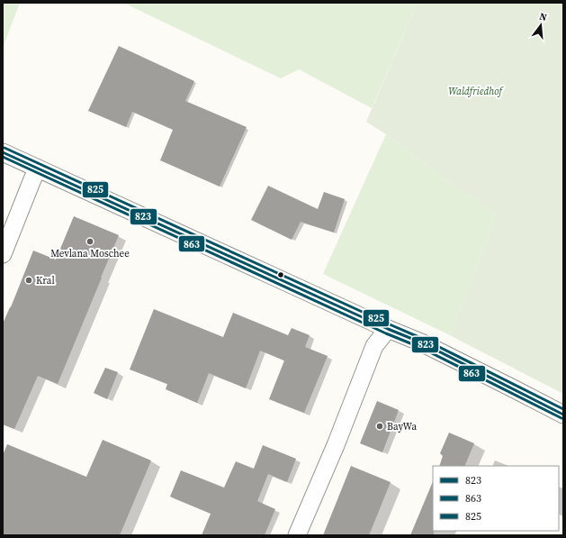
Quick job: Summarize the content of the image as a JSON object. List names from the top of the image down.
{
  "parks": ["Waldfriedhof"],
  "places": ["Mevlana Moschee", "Kral", "BayWa"],
  "lines": ["transit line 825", "transit line 823", "transit line 863"],
  "legend": ["823", "863", "825"],
  "north": "top"
}
